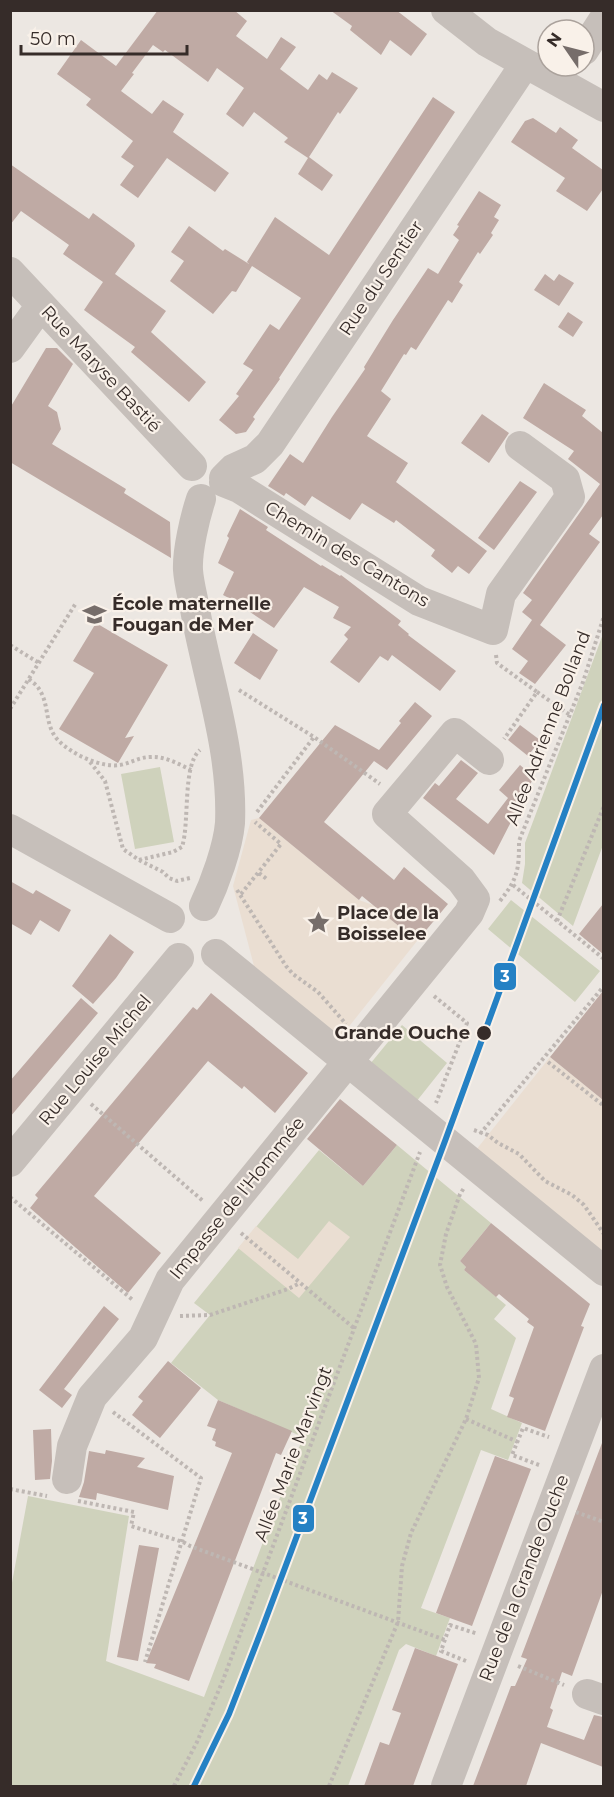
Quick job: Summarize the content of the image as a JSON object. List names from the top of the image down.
{
  "streets": {
    "street": [
      "Rue du Sentier",
      "Rue Maryse Bastié",
      "Chemin des Cantons",
      "Rue Louise Michel",
      "Impasse de l'Hommée",
      "Rue de la Grande Ouche"
    ],
    "path": ["Allée Adrienne Bolland", "Allée Marie Marvingt"]
  },
  "crossings": [
    ["Rue du Sentier", "Chemin des Cantons"],
    ["Rue Maryse Bastié", "Chemin des Cantons"]
  ],
  "places": {
    "school or university": ["École maternelle Fougan de Mer"],
    "place": ["Place de la Boisselee"],
    "other": ["Grande Ouche"]
  },
  "lines": ["transit line 3"],
  "scale_bar": "50 m",
  "north": "top left"
}
